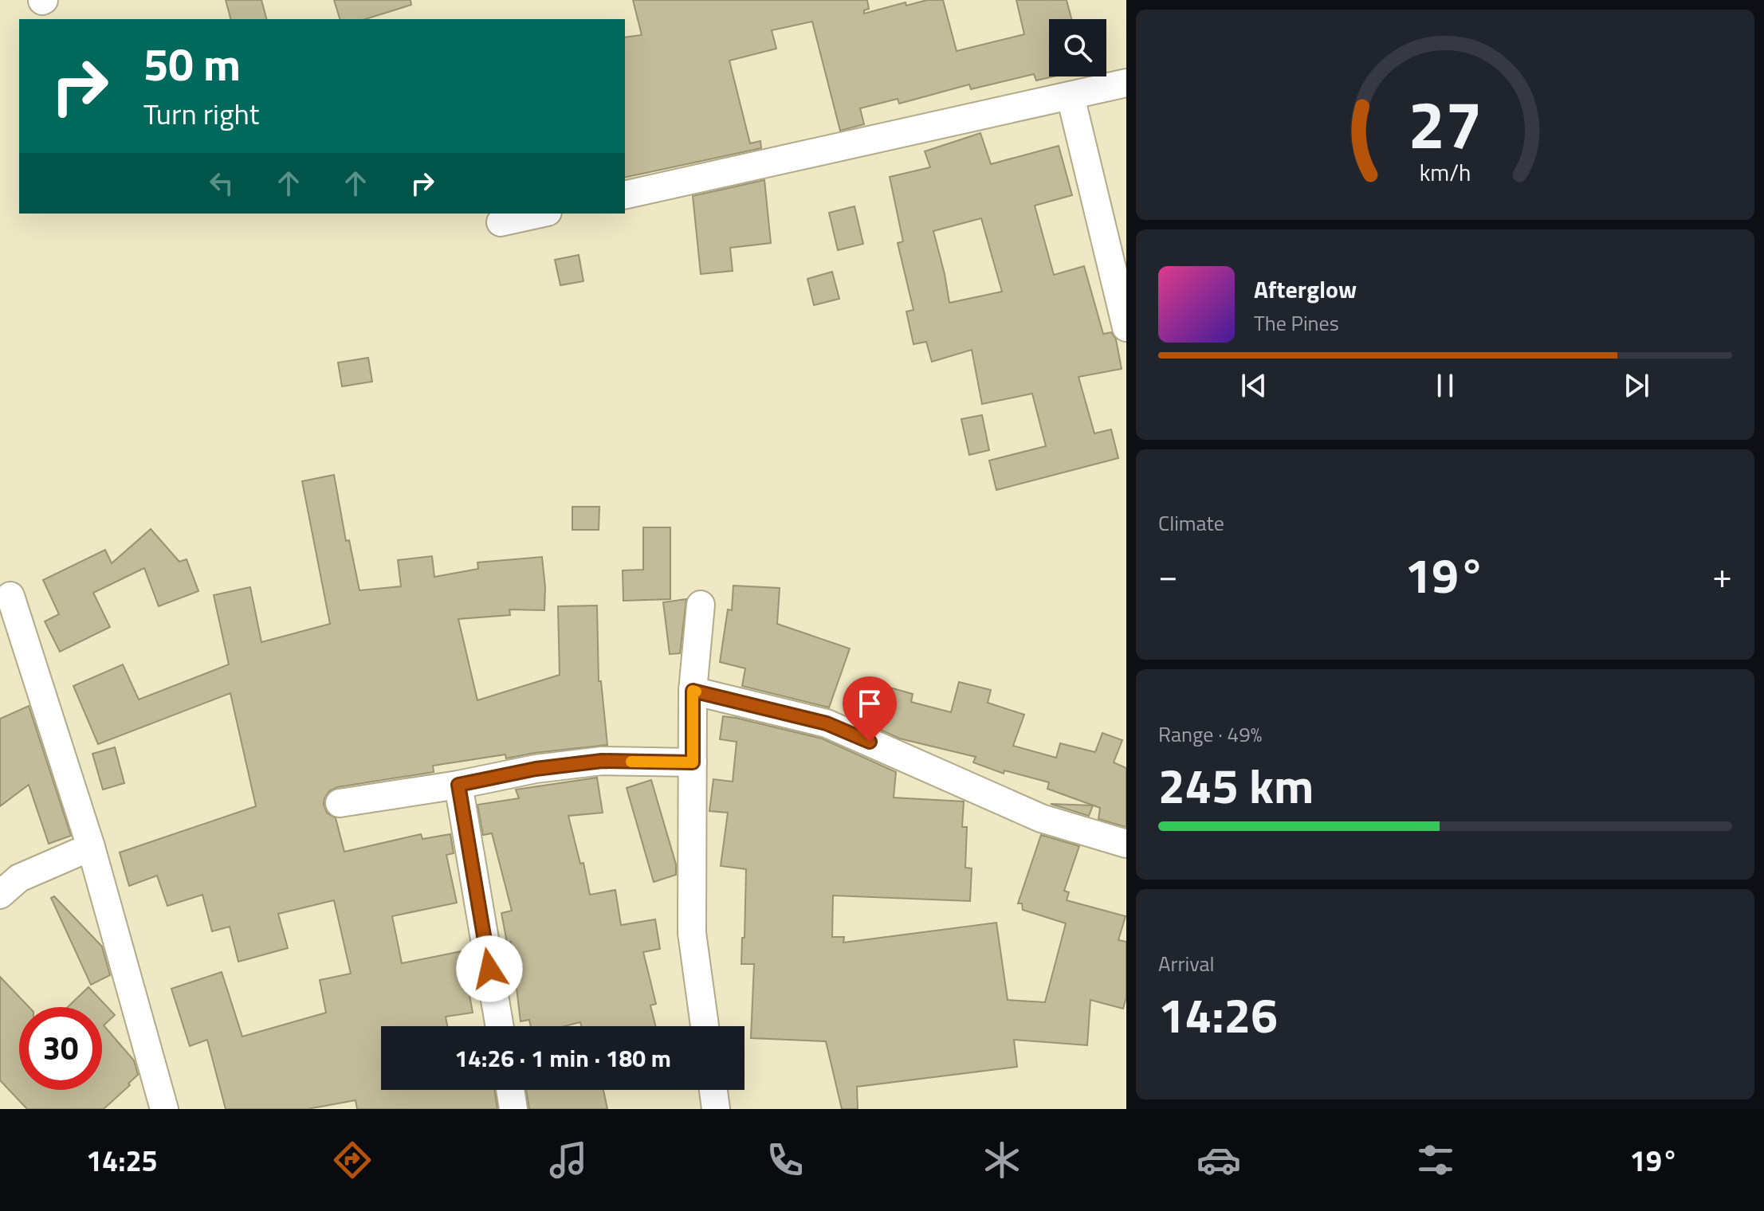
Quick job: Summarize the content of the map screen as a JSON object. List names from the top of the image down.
{
  "page": {
    "turn": ["50 m", "Turn right"],
    "song": ["Afterglow", "The Pines"],
    "tile": [
      "Climate",
      ["Range · 49%", "245 km"],
      ["Arrival", "14:26"]
    ],
    "heat": ["−", "19°", "+"],
    "limit": "30",
    "trip": "14:26 · 1 min · 180 m",
    "tabs": ["14:25", "19°"],
    "gauge": ["27", "km/h"]
  }
}
